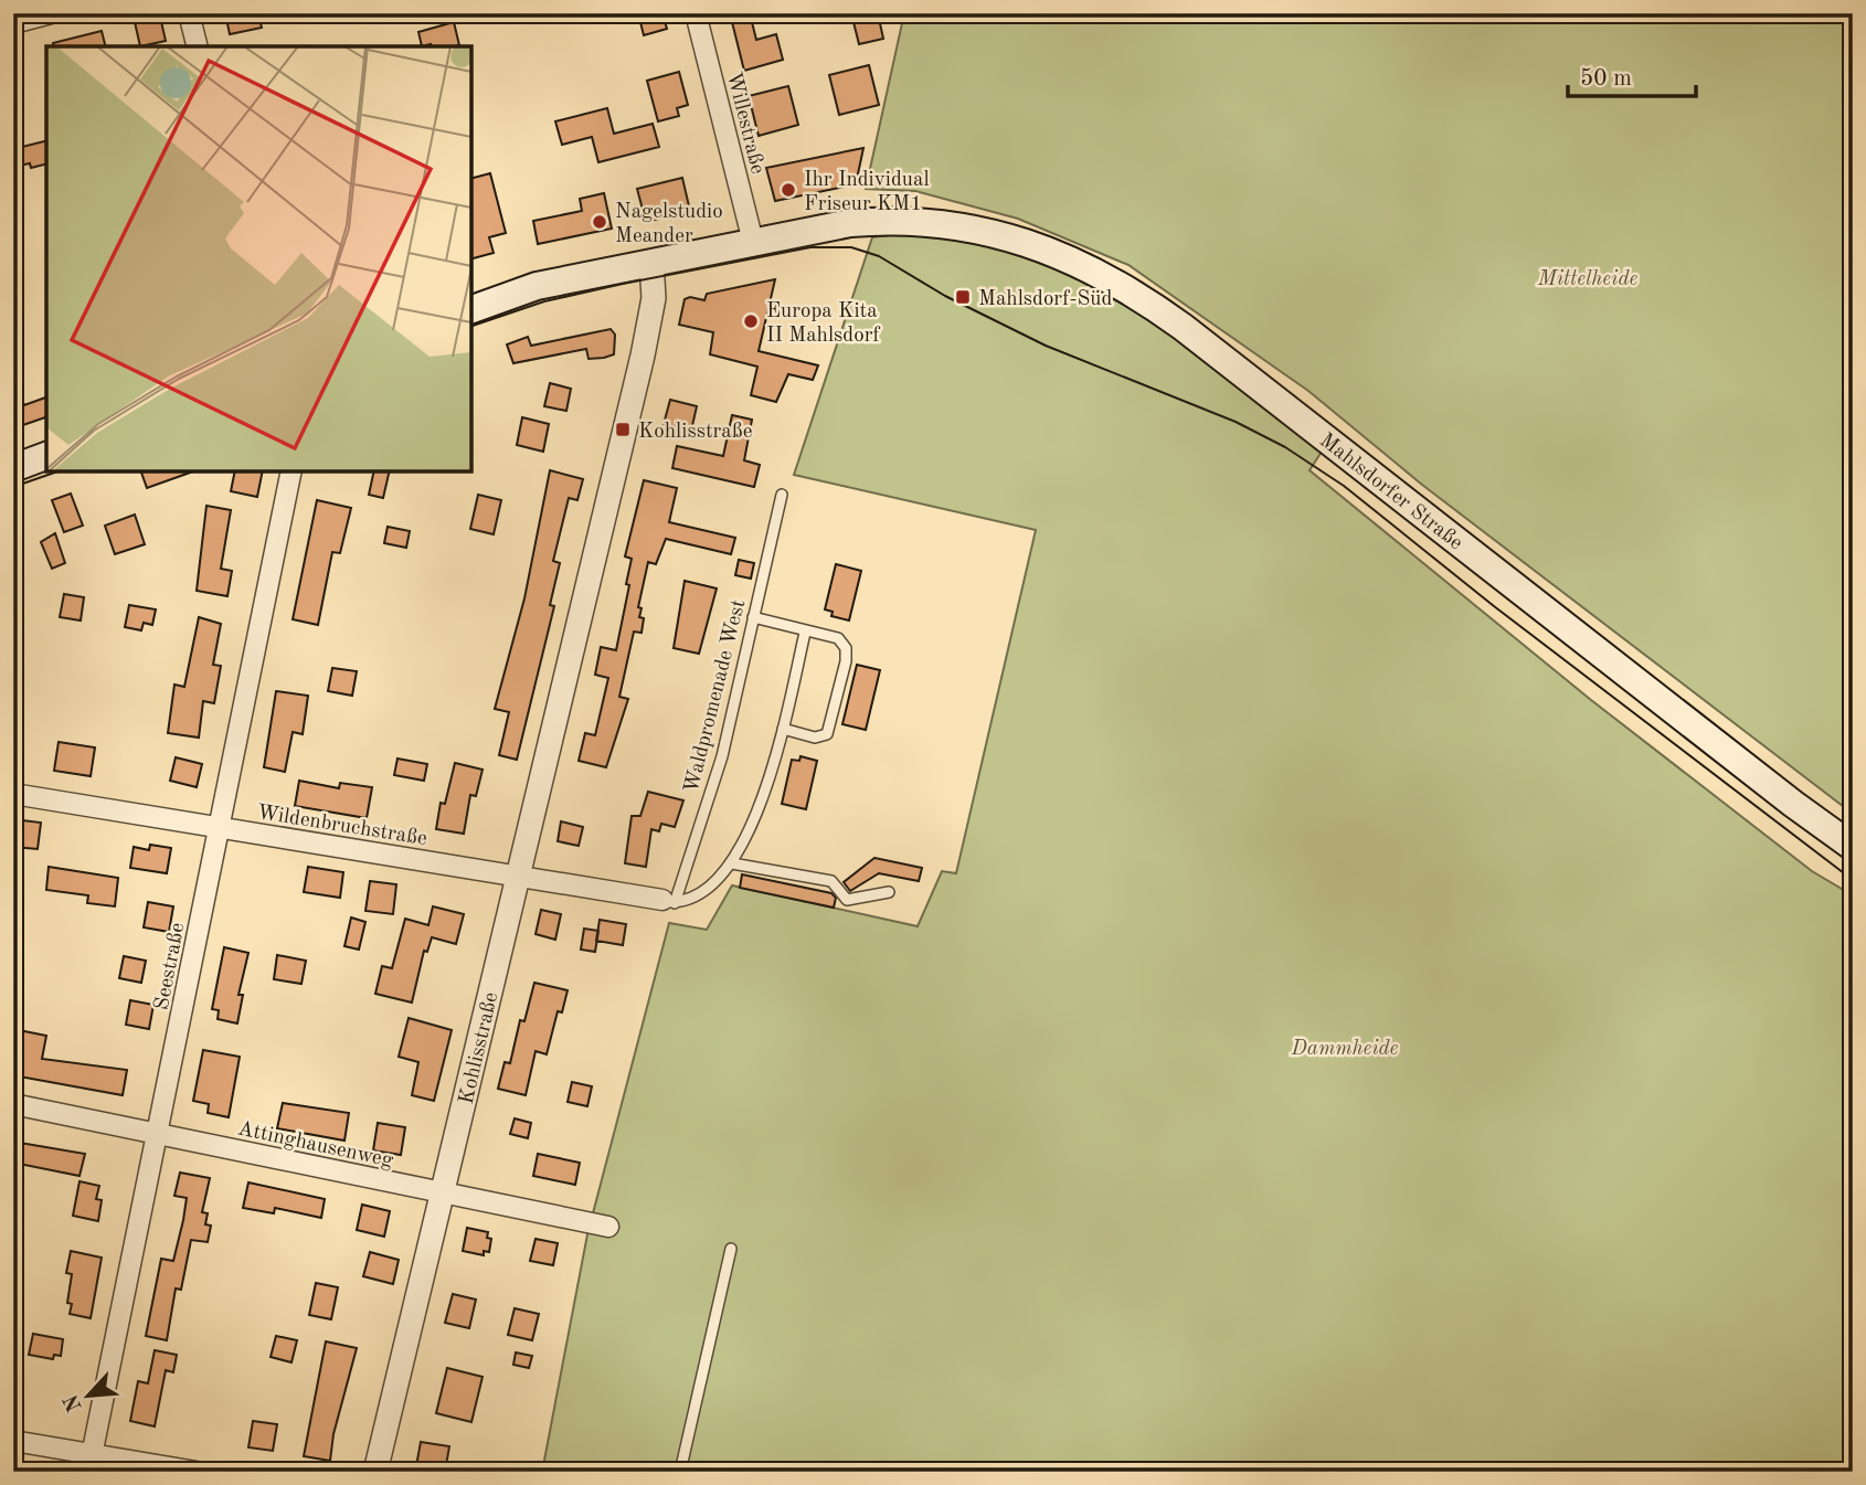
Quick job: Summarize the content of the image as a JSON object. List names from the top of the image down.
{
  "streets": {
    "main road": ["Mahlsdorfer Straße"],
    "street": [
      "Willestraße",
      "Wildenbruchstraße",
      "Seestraße",
      "Kohlisstraße",
      "Attinghausenweg"
    ],
    "lane": ["Waldpromenade West"]
  },
  "crossings": [
    ["Willestraße", "Mahlsdorfer Straße"],
    ["Mahlsdorfer Straße", "Kohlisstraße"],
    ["Waldpromenade West", "Wildenbruchstraße"],
    ["Wildenbruchstraße", "Seestraße"],
    ["Wildenbruchstraße", "Kohlisstraße"],
    ["Seestraße", "Attinghausenweg"],
    ["Kohlisstraße", "Attinghausenweg"]
  ],
  "parks": ["Mittelheide", "Dammheide"],
  "places": {
    "other": ["Ihr Individual Friseur KM1", "Nagelstudio Meander", "Europa Kita II Mahlsdorf"],
    "transit": ["Mahlsdorf-Süd", "Kohlisstraße"]
  },
  "scale_bar": "50 m",
  "north": "bottom left"
}
